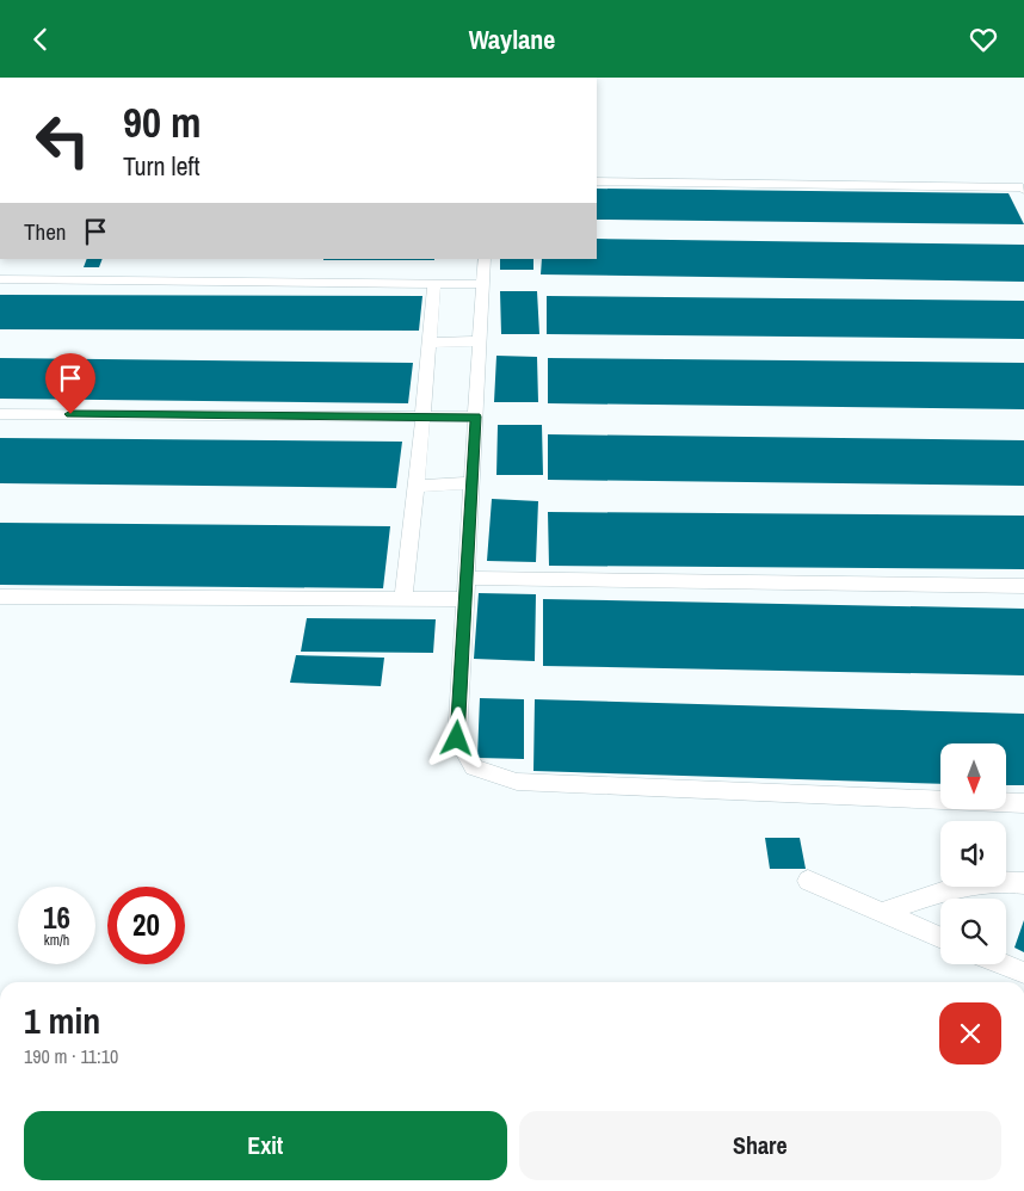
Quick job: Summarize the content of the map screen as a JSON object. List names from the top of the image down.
{
  "north": "bottom",
  "page": {
    "header": "Waylane",
    "turn": ["90 m", "Turn left"],
    "then": "Then",
    "speed": "16 km/h",
    "limit": "20",
    "heading": ["1 min", "190 m · 11:10"],
    "buttons": ["Exit", "Share"]
  }
}
